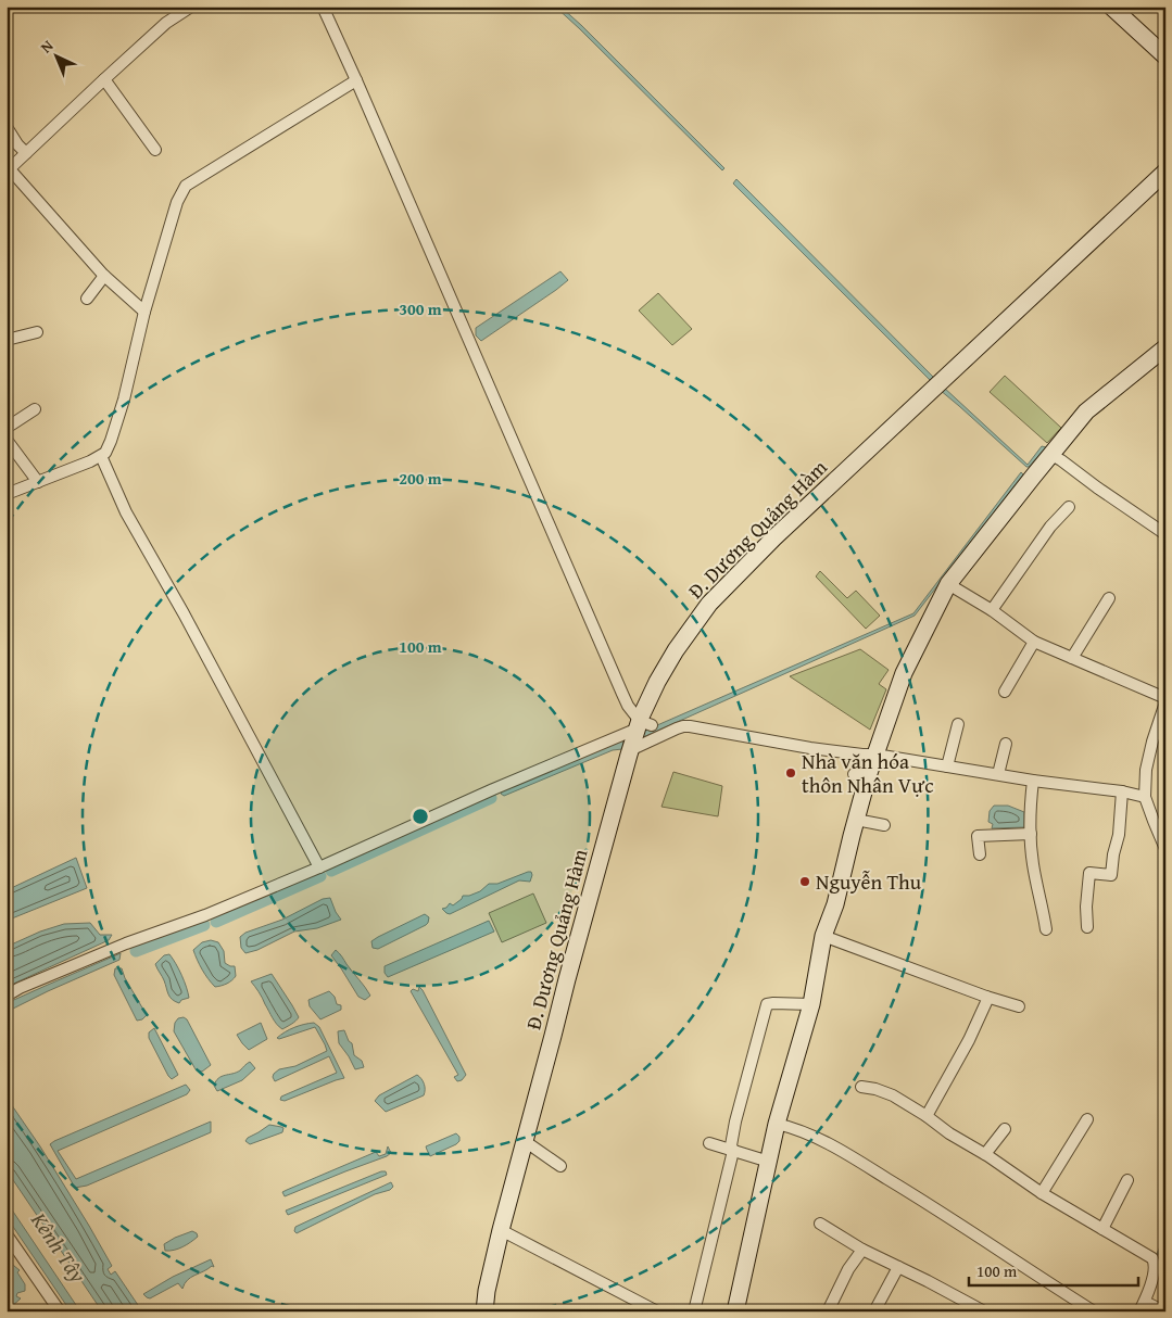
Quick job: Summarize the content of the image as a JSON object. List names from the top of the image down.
{
  "streets": {
    "street": ["Đ. Dương Quảng Hàm"]
  },
  "water": ["Kênh Tây"],
  "places": ["Nhà văn hóa thôn Nhân Vực", "Nguyễn Thu"],
  "scale_bar": "100 m",
  "north": "top left",
  "rings": ["300 m", "200 m", "100 m"]
}
